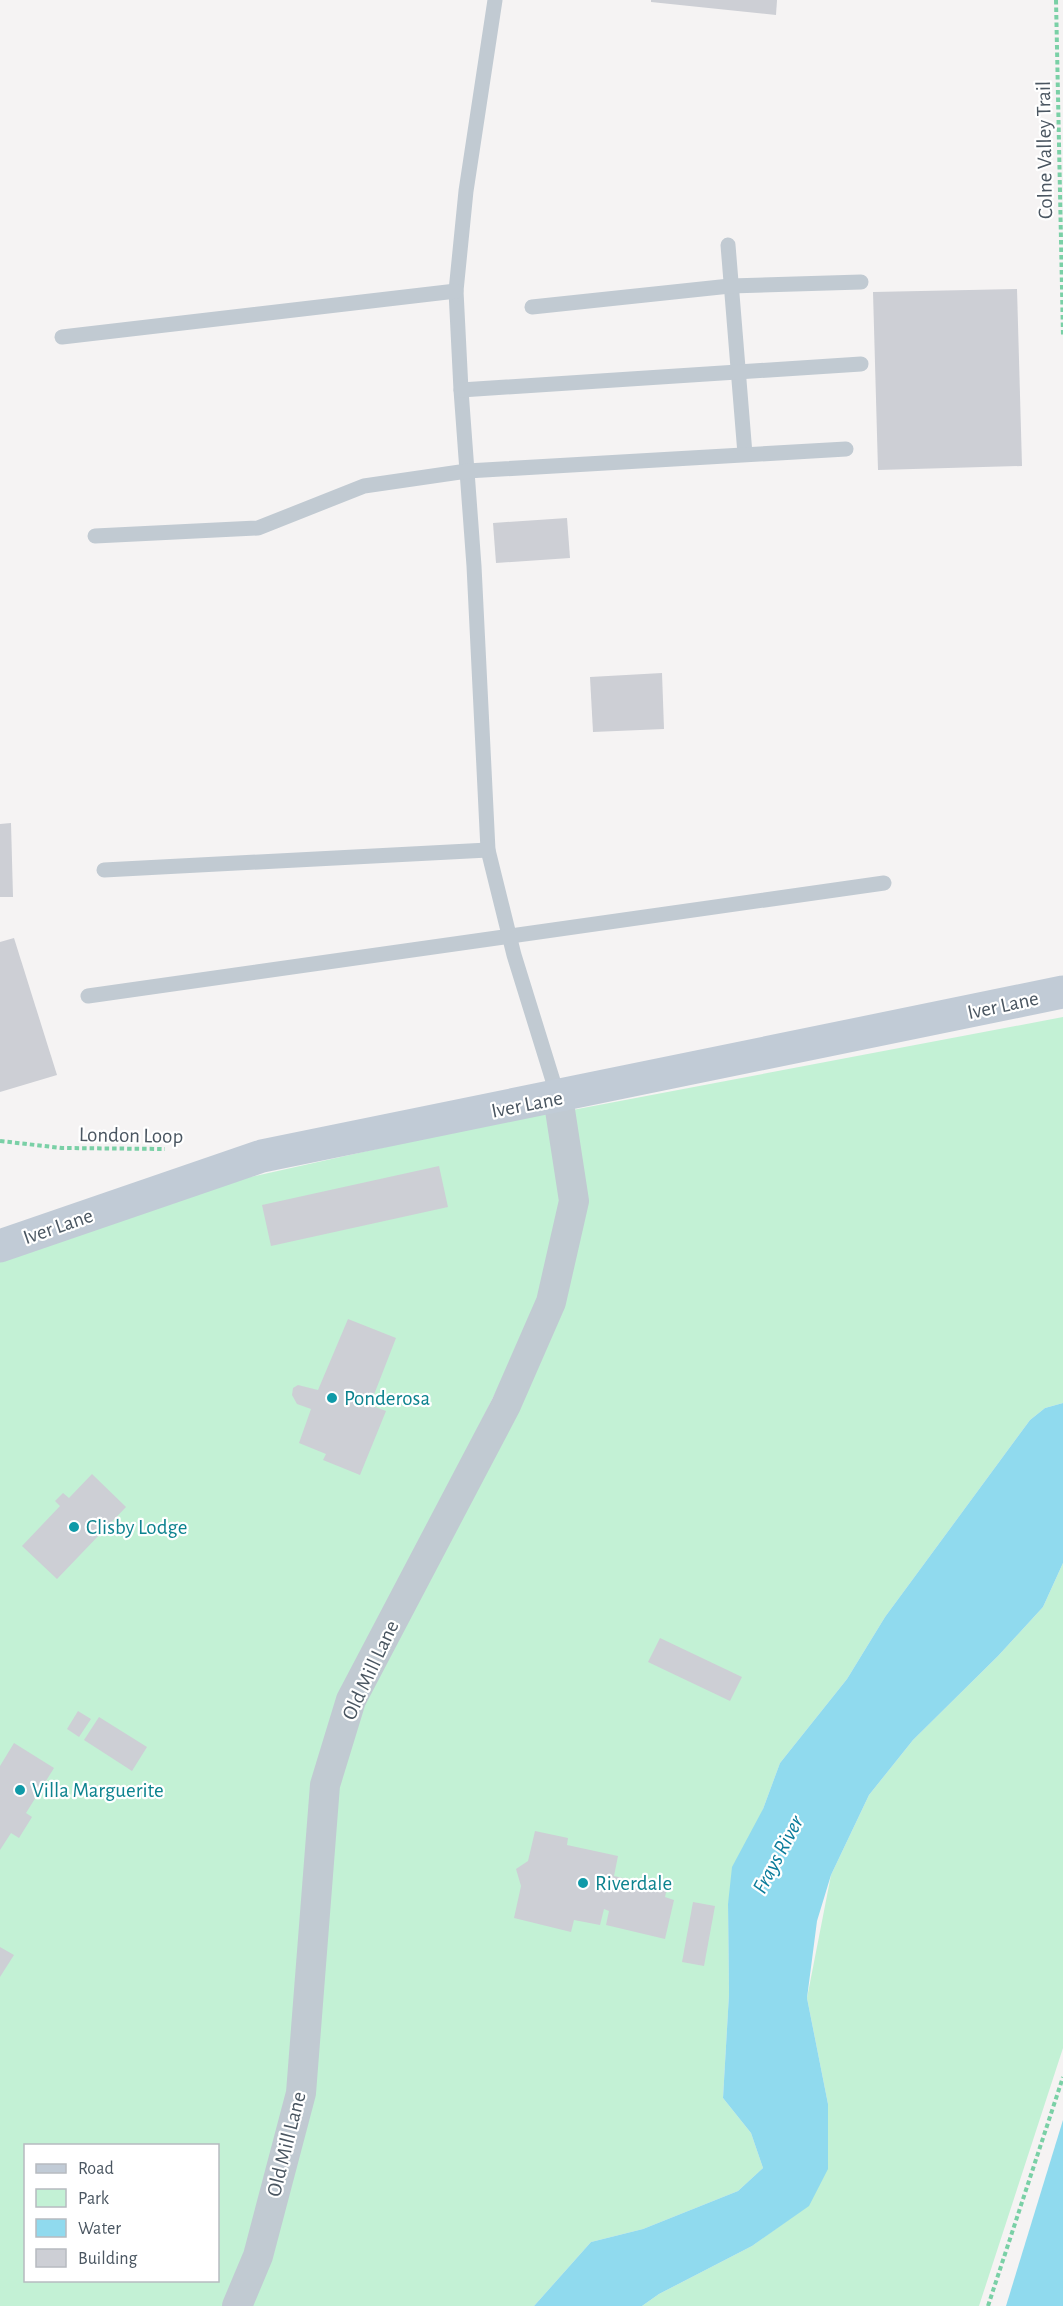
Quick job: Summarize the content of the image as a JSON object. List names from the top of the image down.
{
  "streets": {
    "main road": ["Iver Lane"],
    "street": ["Old Mill Lane"],
    "path": ["Colne Valley Trail", "London Loop"]
  },
  "crossings": [
    ["Iver Lane", "Old Mill Lane"]
  ],
  "water": ["Frays River"],
  "places": [
    "Ponderosa",
    "Clisby Lodge",
    "Villa Marguerite",
    "Riverdale"
  ],
  "legend": [
    "Road",
    "Park",
    "Water",
    "Building"
  ]
}
